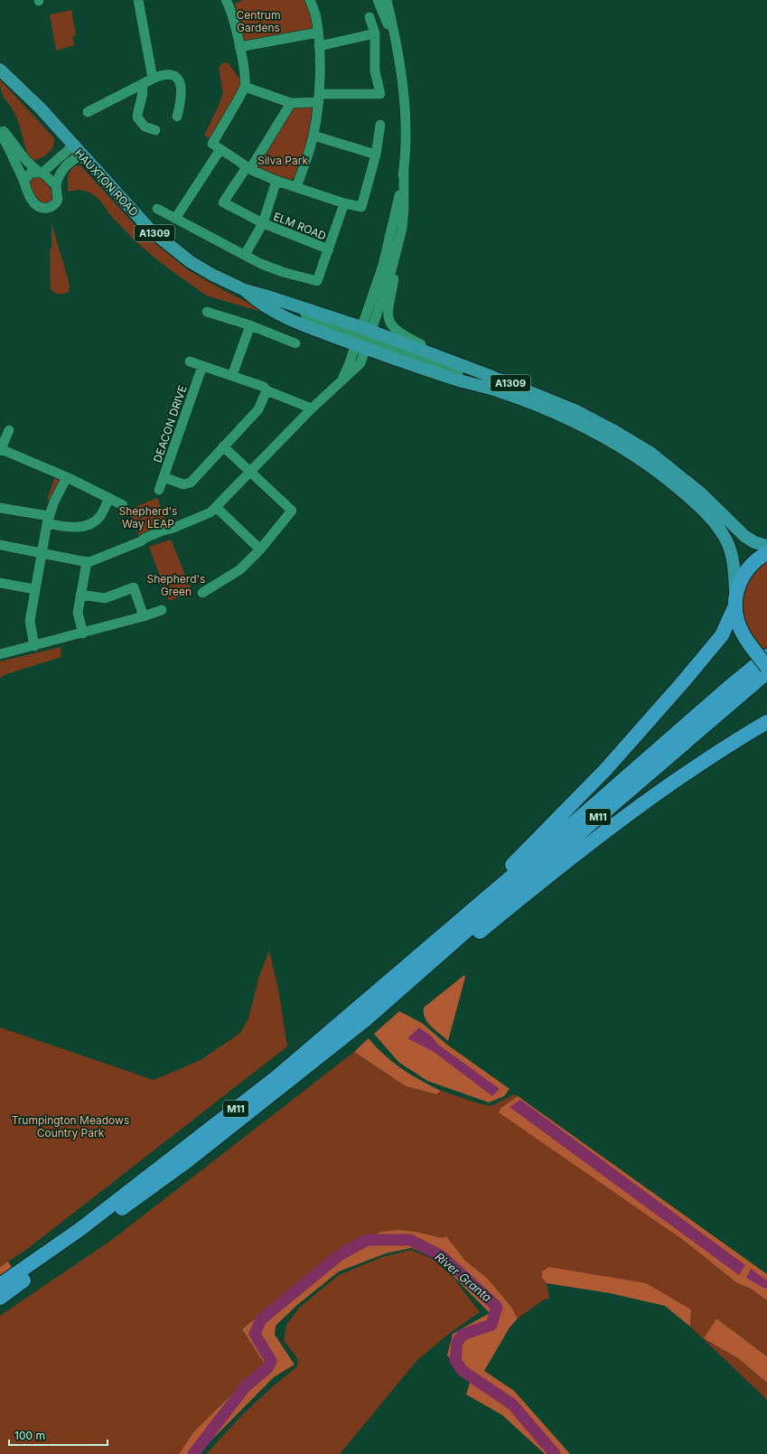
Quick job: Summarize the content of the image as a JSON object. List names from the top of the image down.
{
  "streets": {
    "highway": ["M11"],
    "main road": ["HAUXTON ROAD", "A1309"],
    "street": ["ELM ROAD", "DEACON DRIVE"]
  },
  "crossings": [
    ["HAUXTON ROAD", "A1309"],
    ["A1309", "M11"]
  ],
  "water": ["River Granta"],
  "parks": [
    "Centrum Gardens",
    "Silva Park",
    "Shepherd's Way LEAP",
    "Shepherd's Green",
    "Trumpington Meadows Country Park"
  ],
  "scale_bar": "100 m"
}
